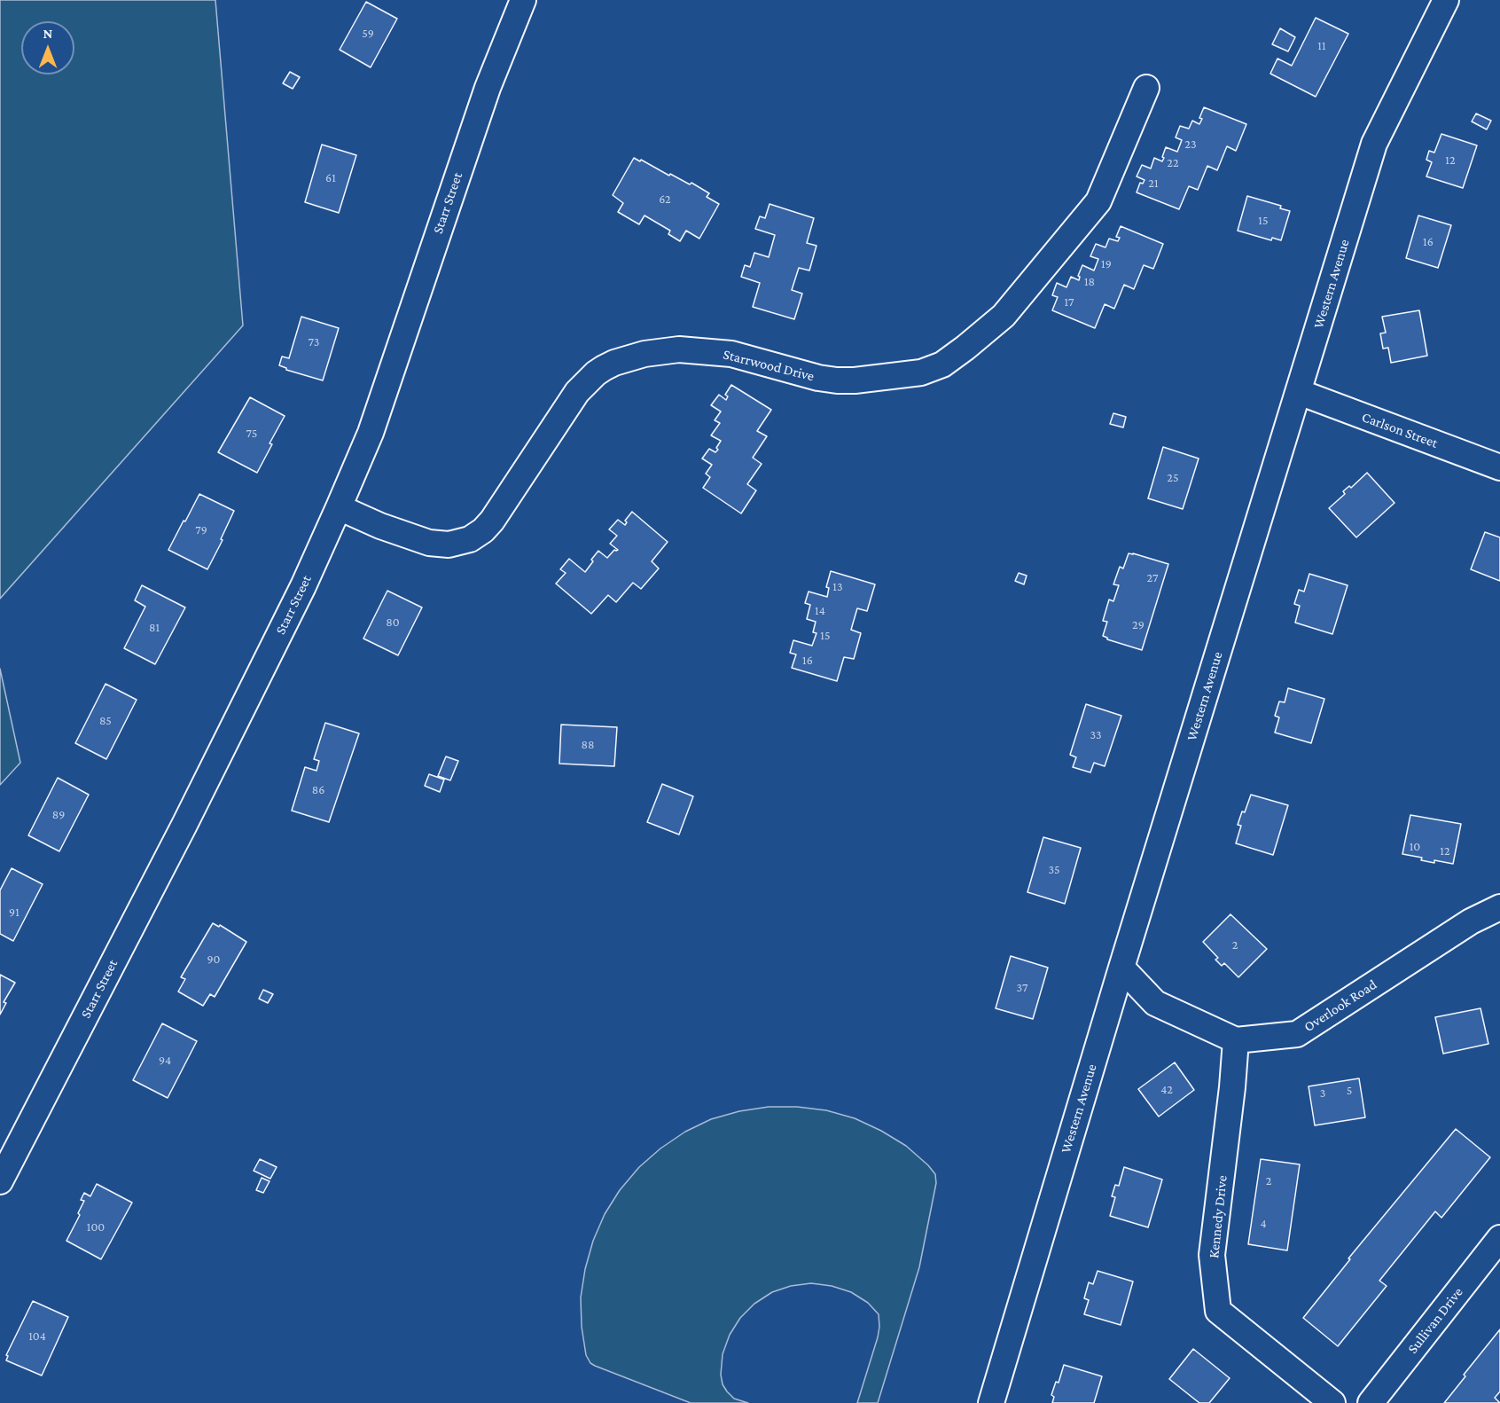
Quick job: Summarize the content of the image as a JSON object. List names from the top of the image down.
{
  "streets": {
    "street": [
      "Starr Street",
      "Western Avenue",
      "Starrwood Drive",
      "Carlson Street",
      "Overlook Road",
      "Kennedy Drive",
      "Sullivan Drive"
    ]
  },
  "crossings": [
    ["Starr Street", "Starrwood Drive"],
    ["Western Avenue", "Carlson Street"],
    ["Overlook Road", "Kennedy Drive"]
  ],
  "house_numbers": [
    "59",
    "11",
    "23",
    "12",
    "22",
    "61",
    "21",
    "62",
    "15",
    "16",
    "19",
    "18",
    "17",
    "73",
    "75",
    "25",
    "79",
    "27",
    "13",
    "14",
    "80",
    "29",
    "81",
    "15",
    "16",
    "85",
    "33",
    "88",
    "86",
    "89",
    "10",
    "12",
    "35",
    "91",
    "2",
    "90",
    "37",
    "94",
    "42",
    "5",
    "3",
    "2",
    "4",
    "100",
    "104"
  ],
  "north": "top"
}
